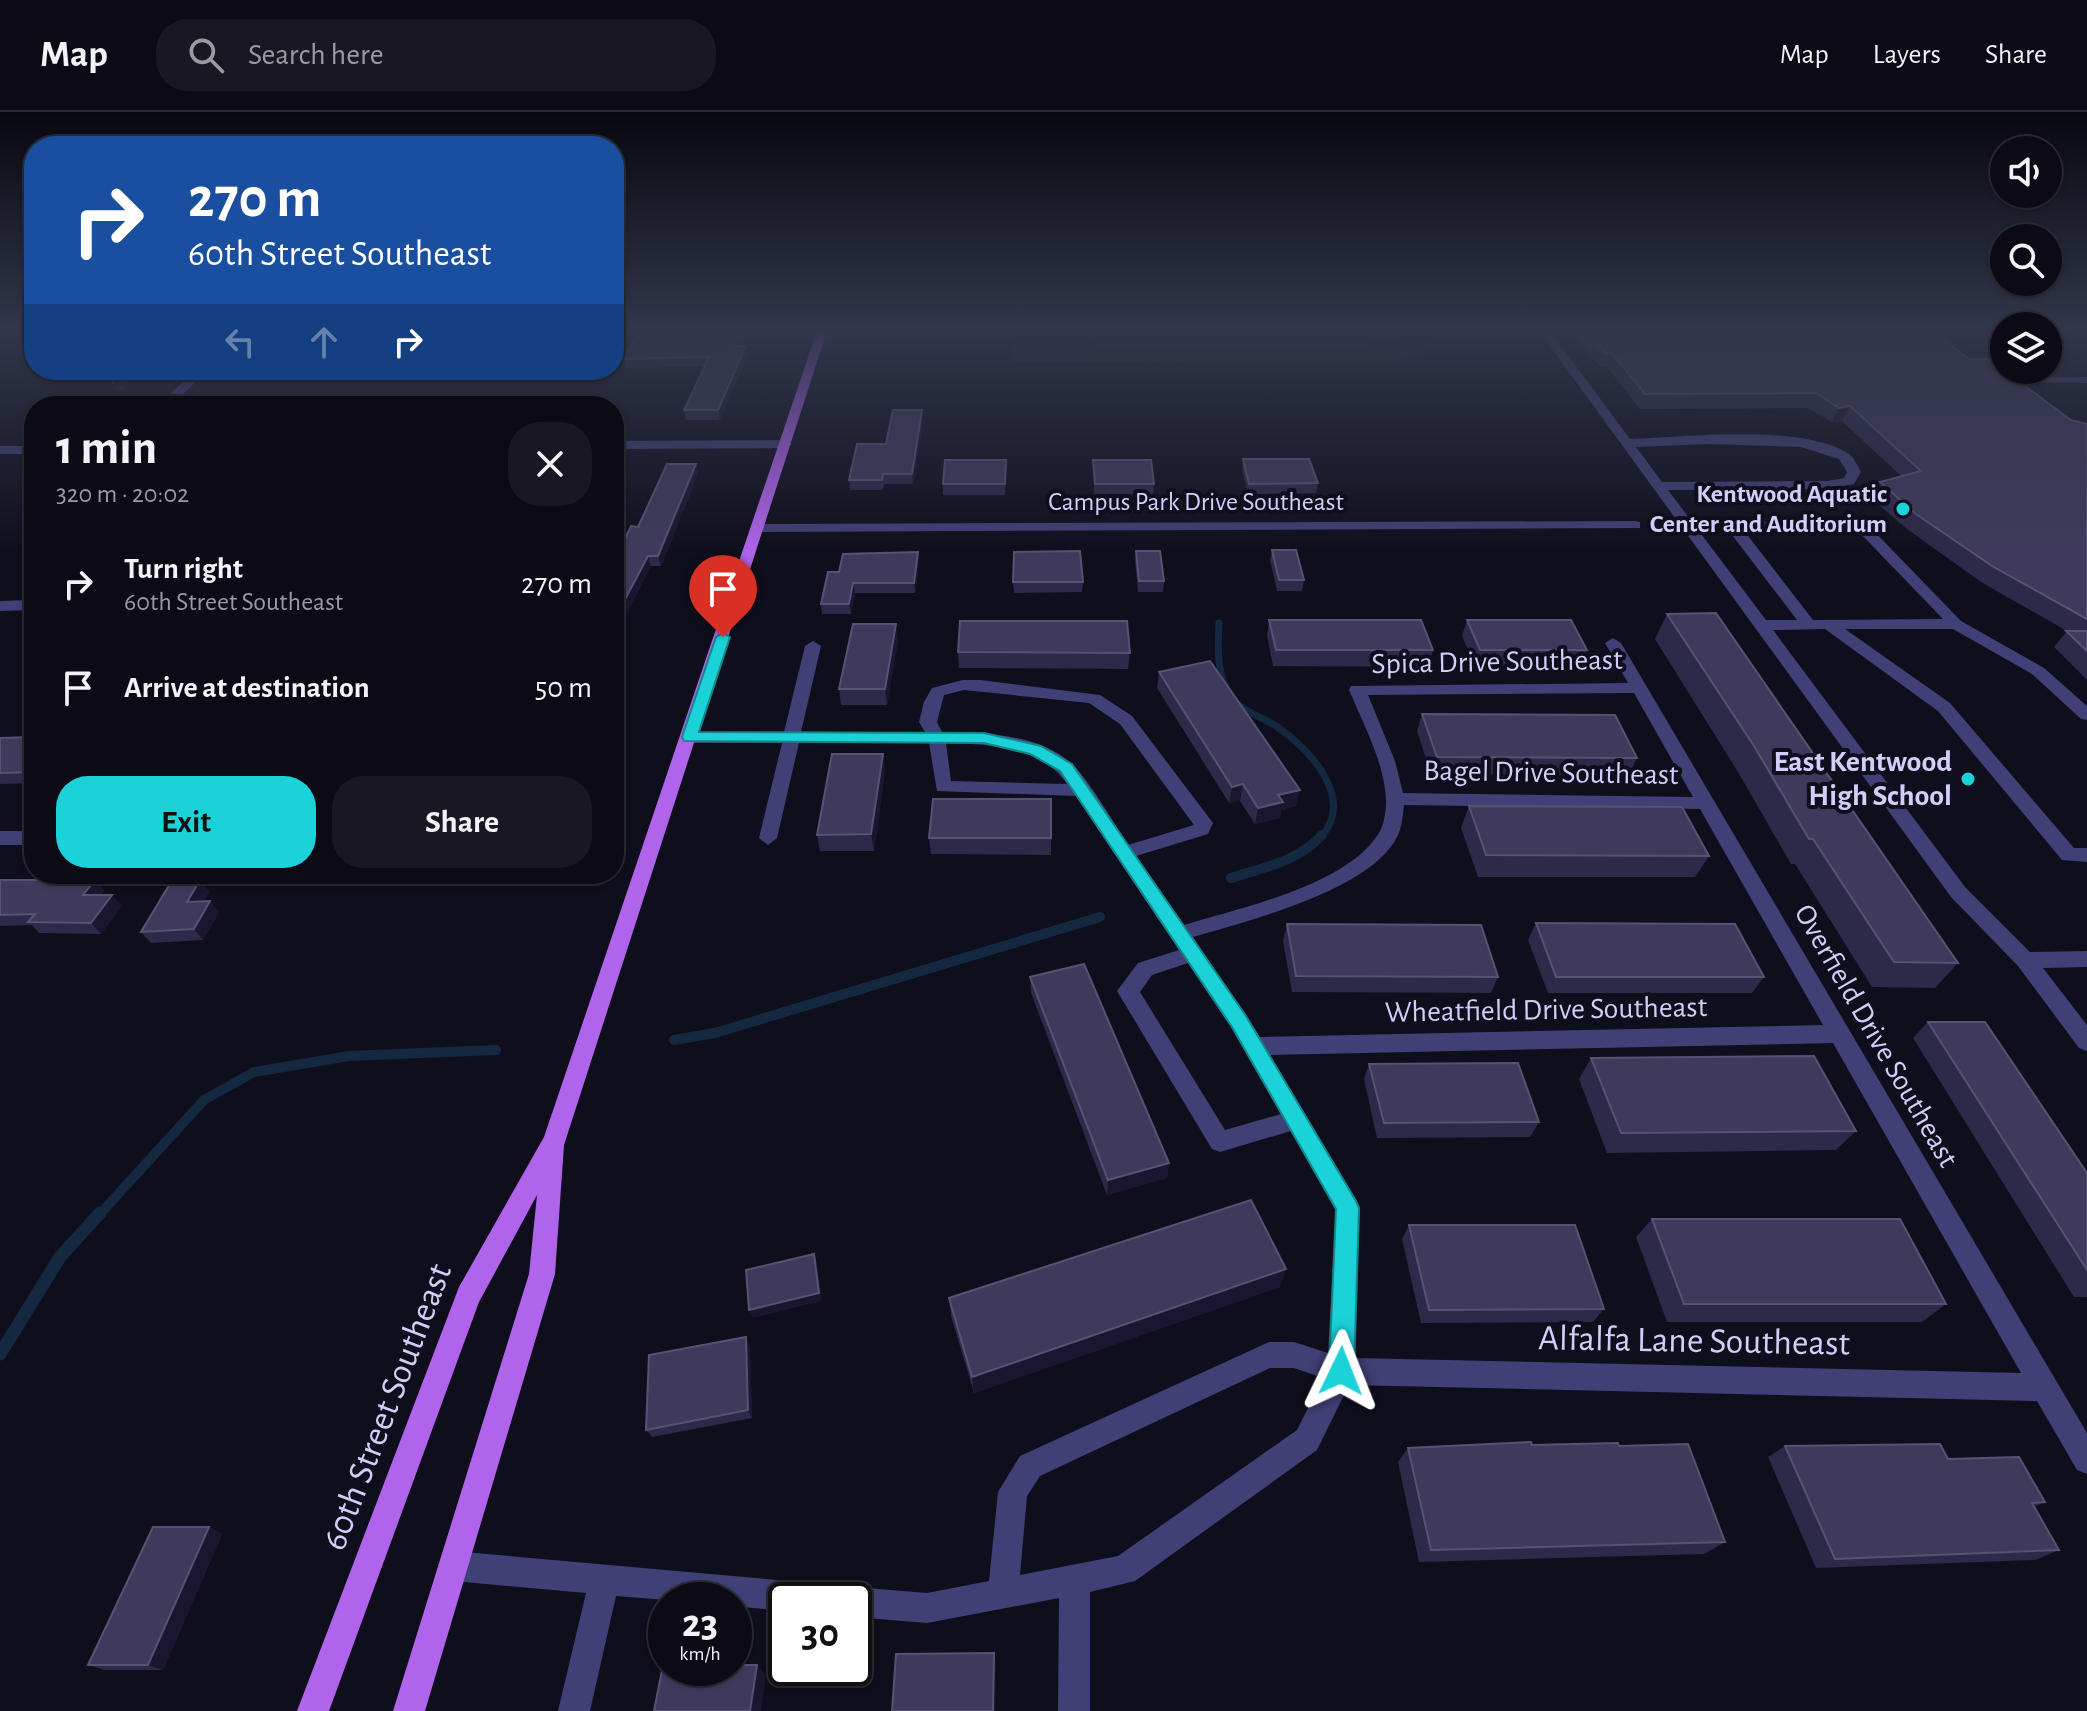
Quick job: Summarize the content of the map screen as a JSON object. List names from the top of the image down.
{
  "streets": {
    "main road": ["60th Street Southeast"],
    "street": [
      "Campus Park Drive Southeast",
      "Spica Drive Southeast",
      "Bagel Drive Southeast",
      "Wheatfield Drive Southeast",
      "Overfield Drive Southeast",
      "Alfalfa Lane Southeast"
    ]
  },
  "crossings": [
    ["Campus Park Drive Southeast", "60th Street Southeast"],
    ["Spica Drive Southeast", "Bagel Drive Southeast"],
    ["Spica Drive Southeast", "Overfield Drive Southeast"],
    ["Bagel Drive Southeast", "Overfield Drive Southeast"],
    ["Wheatfield Drive Southeast", "Overfield Drive Southeast"],
    ["Overfield Drive Southeast", "Alfalfa Lane Southeast"]
  ],
  "places": ["Kentwood Aquatic Center and Auditorium", "East Kentwood High School"],
  "page": {
    "header": "Map",
    "search": "Search here",
    "nav": ["Map", "Layers", "Share"],
    "turn": ["270 m", "60th Street Southeast"],
    "heading": ["1 min", "320 m · 20:02"],
    "list": [
      {
        "name": "Turn right",
        "note": "60th Street Southeast",
        "value": "270 m"
      },
      {
        "name": "Arrive at destination",
        "value": "50 m"
      }
    ],
    "buttons": ["Exit", "Share"],
    "speed": "23 km/h",
    "limit": "30"
  }
}
